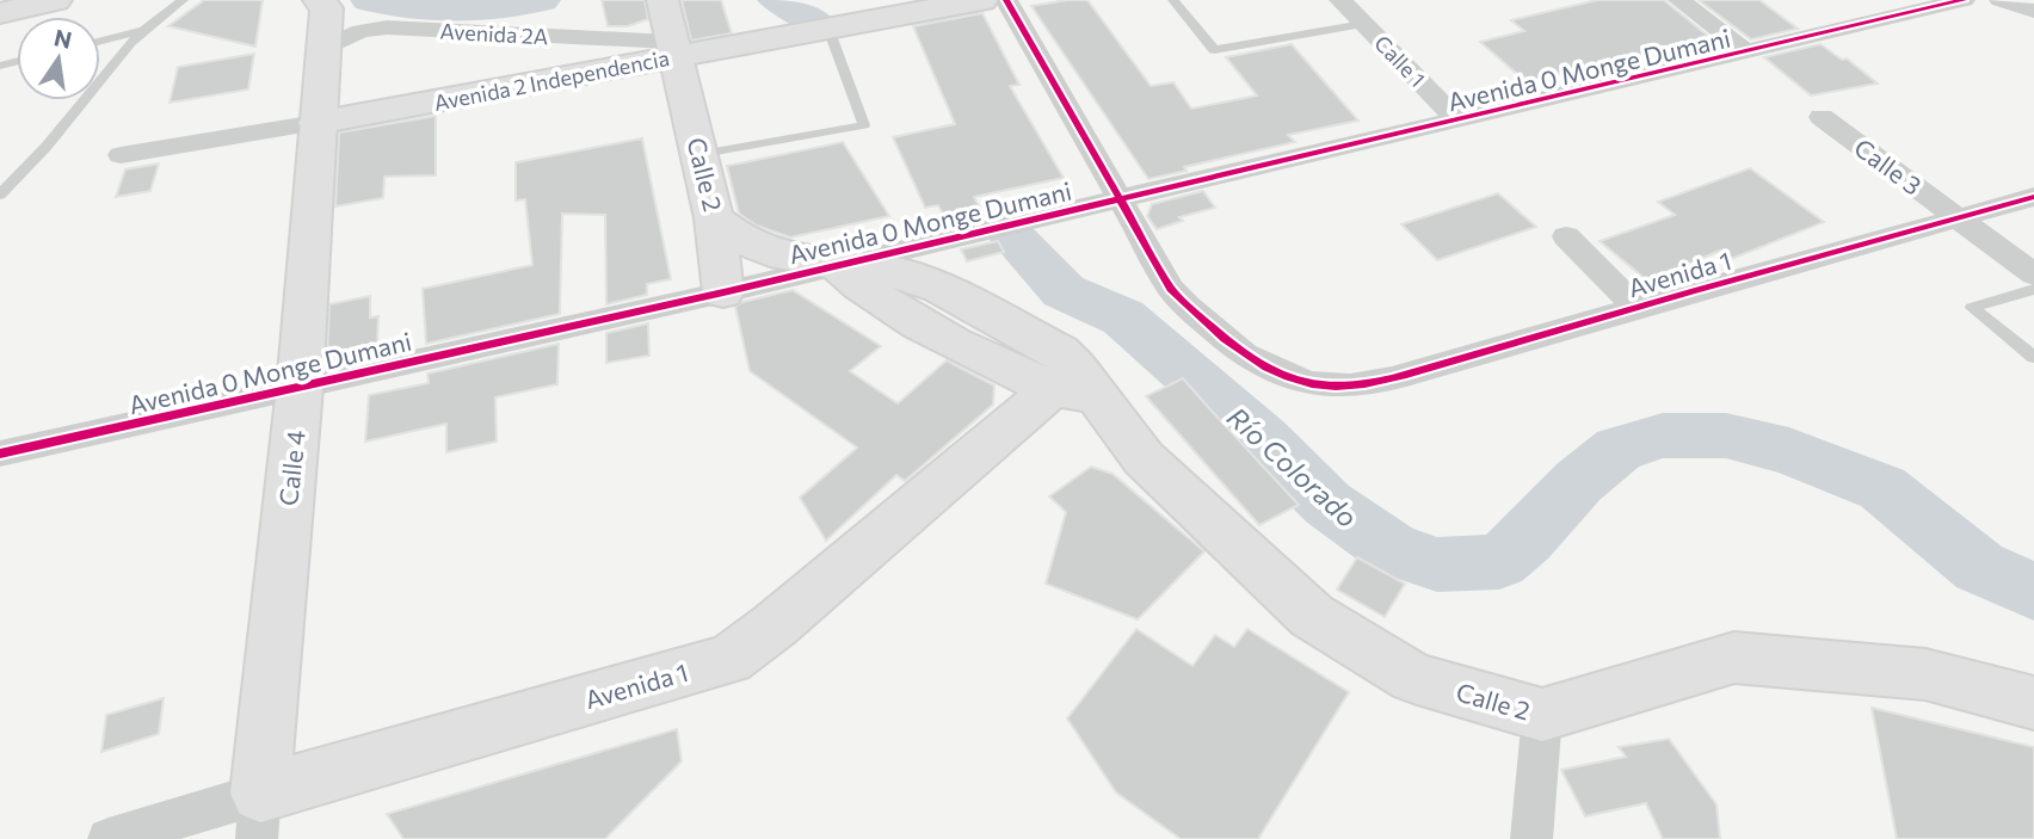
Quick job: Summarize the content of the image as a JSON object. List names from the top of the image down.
{
  "streets": {
    "main road": [
      "Avenida 2 Independencia",
      "Calle 2",
      "Avenida 1",
      "Calle 4"
    ],
    "street": [
      "Avenida 2A",
      "Calle 1",
      "Avenida 0 Monge Dumani",
      "Calle 3"
    ]
  },
  "crossings": [
    ["Avenida 2A", "Avenida 2 Independencia"],
    ["Avenida 2A", "Calle 2"],
    ["Avenida 2A", "Calle 4"],
    ["Calle 1", "Avenida 0 Monge Dumani"],
    ["Avenida 0 Monge Dumani", "Calle 2"],
    ["Avenida 0 Monge Dumani", "Avenida 1"],
    ["Avenida 0 Monge Dumani", "Calle 4"],
    ["Avenida 2 Independencia", "Calle 2"],
    ["Avenida 2 Independencia", "Calle 4"],
    ["Calle 3", "Avenida 1"],
    ["Calle 2", "Avenida 1"],
    ["Avenida 1", "Calle 4"]
  ],
  "water": ["Río Colorado"],
  "north": "top"
}
